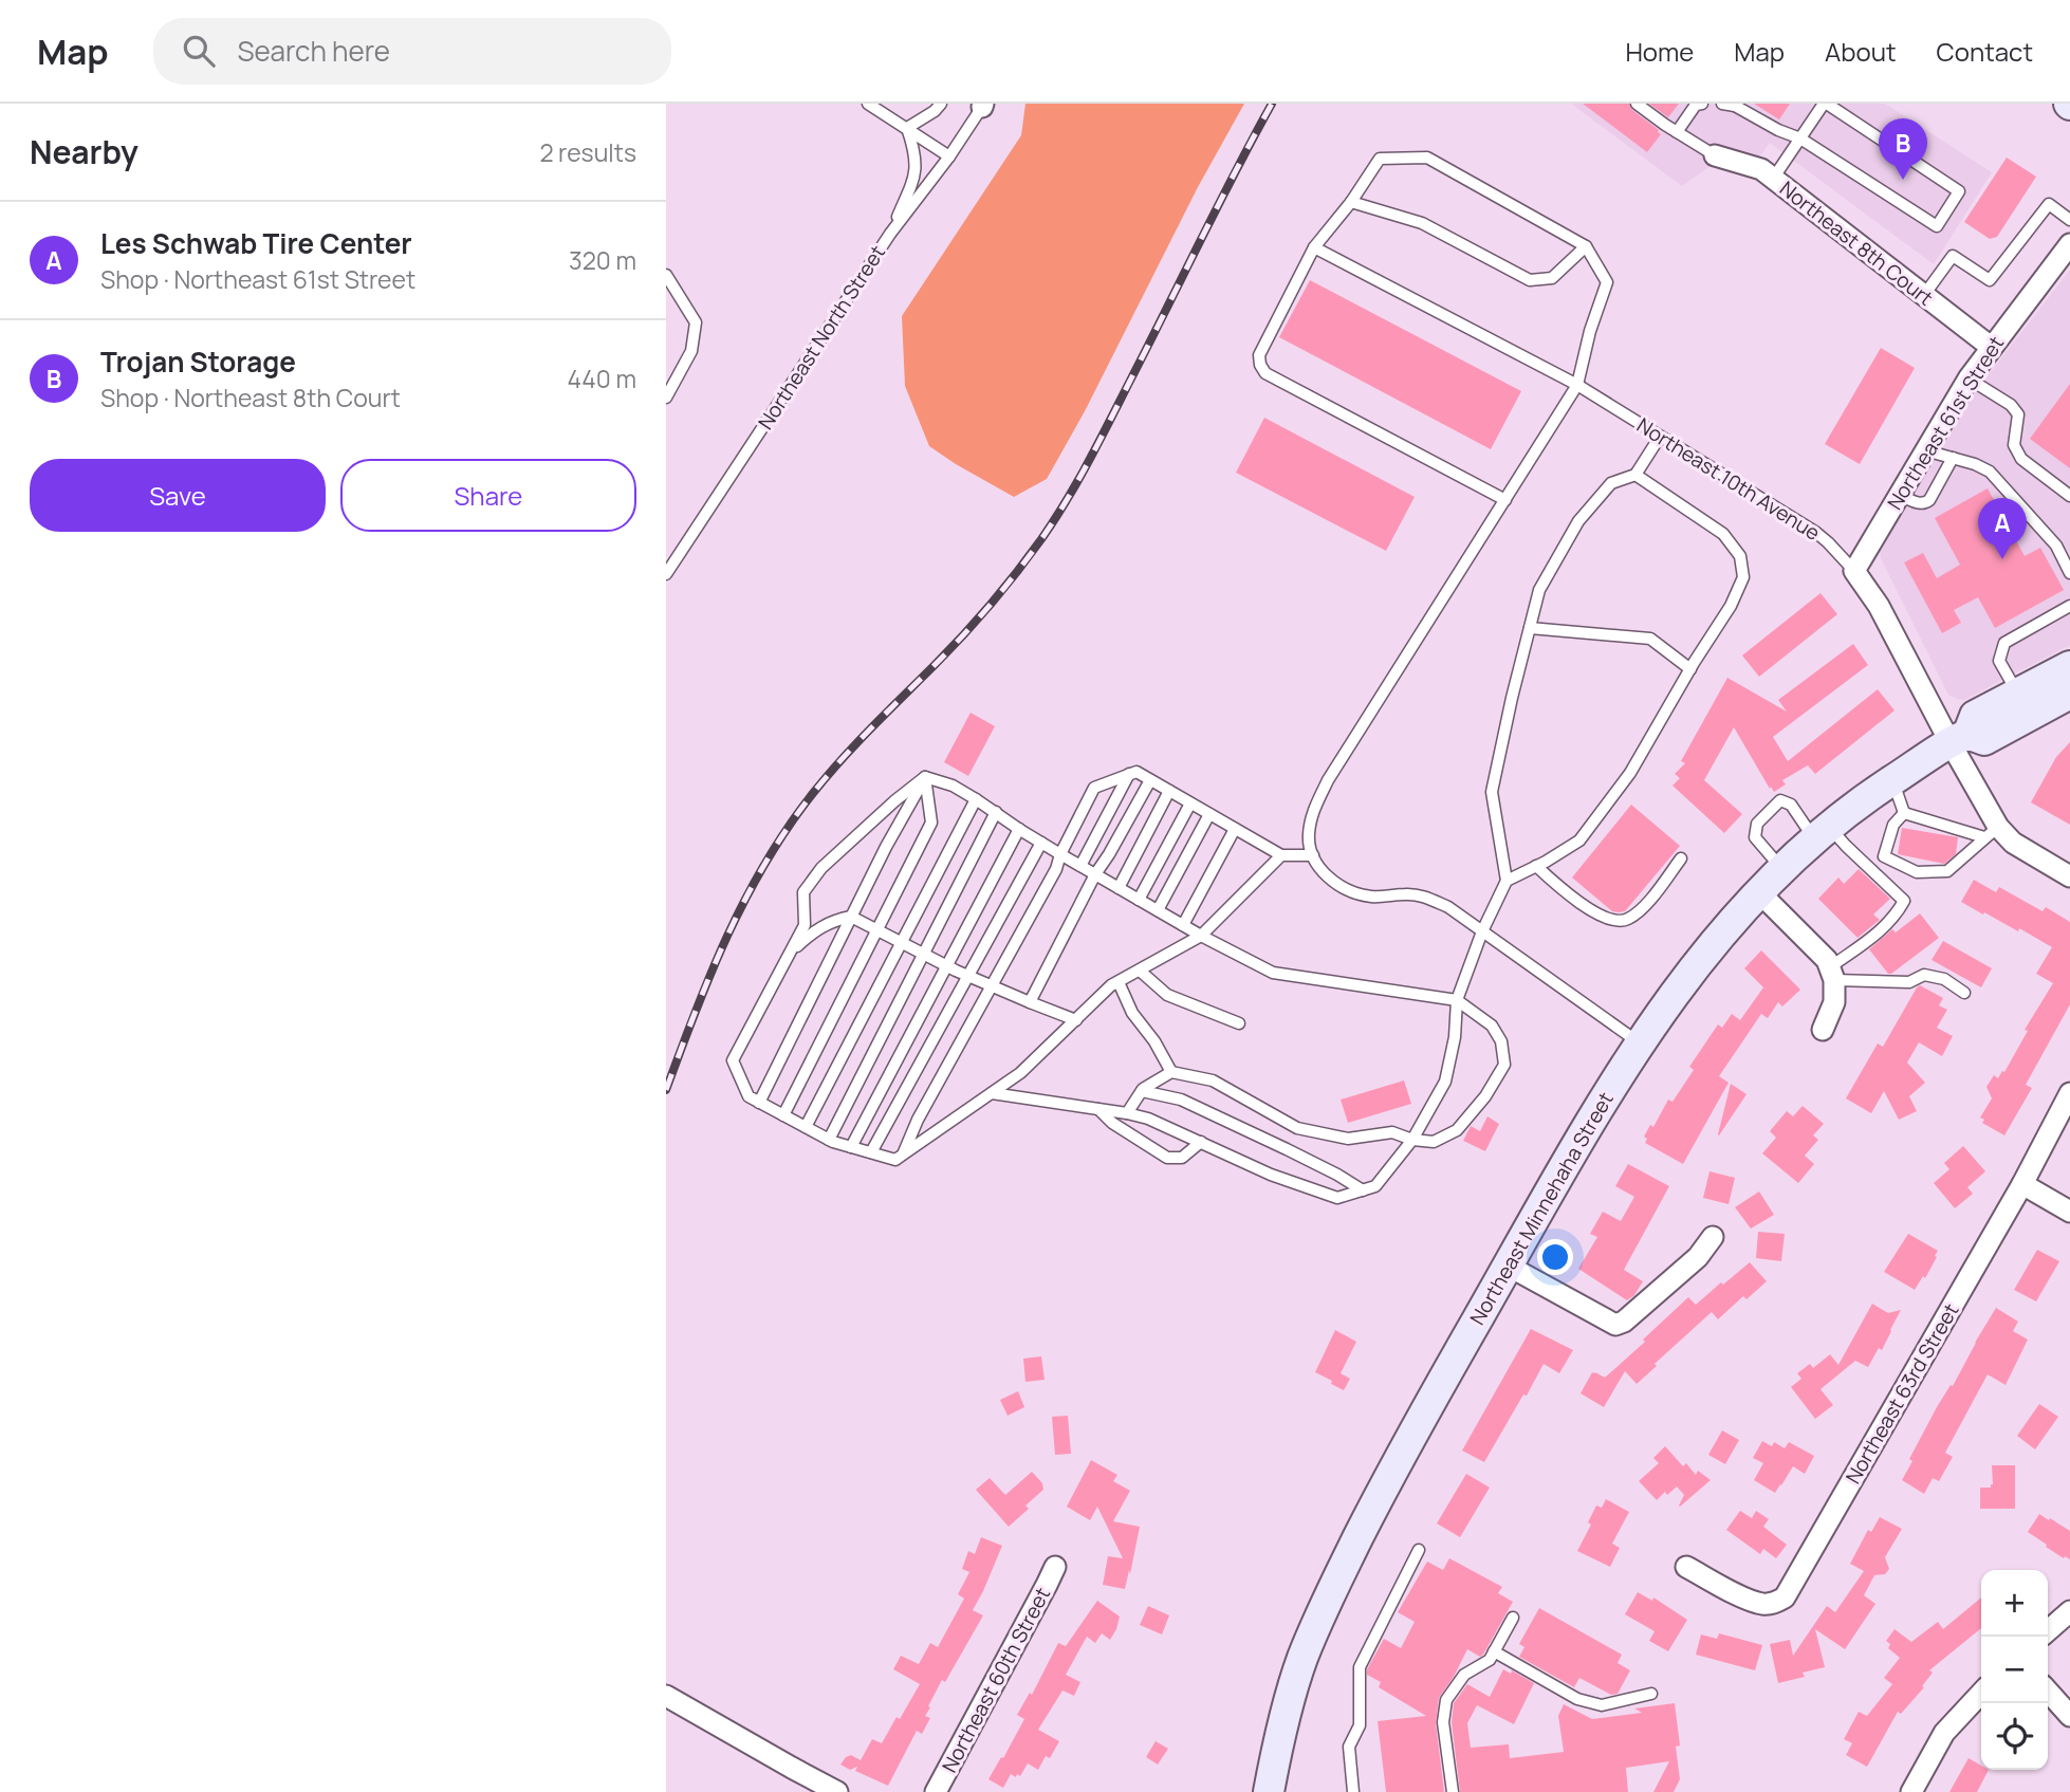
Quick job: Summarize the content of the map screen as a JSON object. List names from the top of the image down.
{
  "streets": {
    "main road": ["Northeast Minnehaha Street"],
    "street": [
      "Northeast 8th Court",
      "Northeast 61st Street",
      "Northeast 10th Avenue",
      "Northeast 63rd Street",
      "Northeast 60th Street"
    ],
    "lane": ["Northeast North Street"]
  },
  "crossings": [
    ["Northeast 8th Court", "Northeast 61st Street"],
    ["Northeast 61st Street", "Northeast 10th Avenue"],
    ["Northeast 10th Avenue", "Northeast Minnehaha Street"]
  ],
  "page": {
    "header": "Map",
    "search": "Search here",
    "nav": [
      "Home",
      "Map",
      "About",
      "Contact"
    ],
    "heading": ["Nearby", "2 results"],
    "pins": ["B", "A"],
    "list": [
      {
        "mark": "A",
        "name": "Les Schwab Tire Center",
        "note": "Shop · Northeast 61st Street",
        "value": "320 m"
      },
      {
        "mark": "B",
        "name": "Trojan Storage",
        "note": "Shop · Northeast 8th Court",
        "value": "440 m"
      }
    ],
    "buttons": ["Save", "Share"],
    "map_buttons": ["+", "−"]
  }
}
